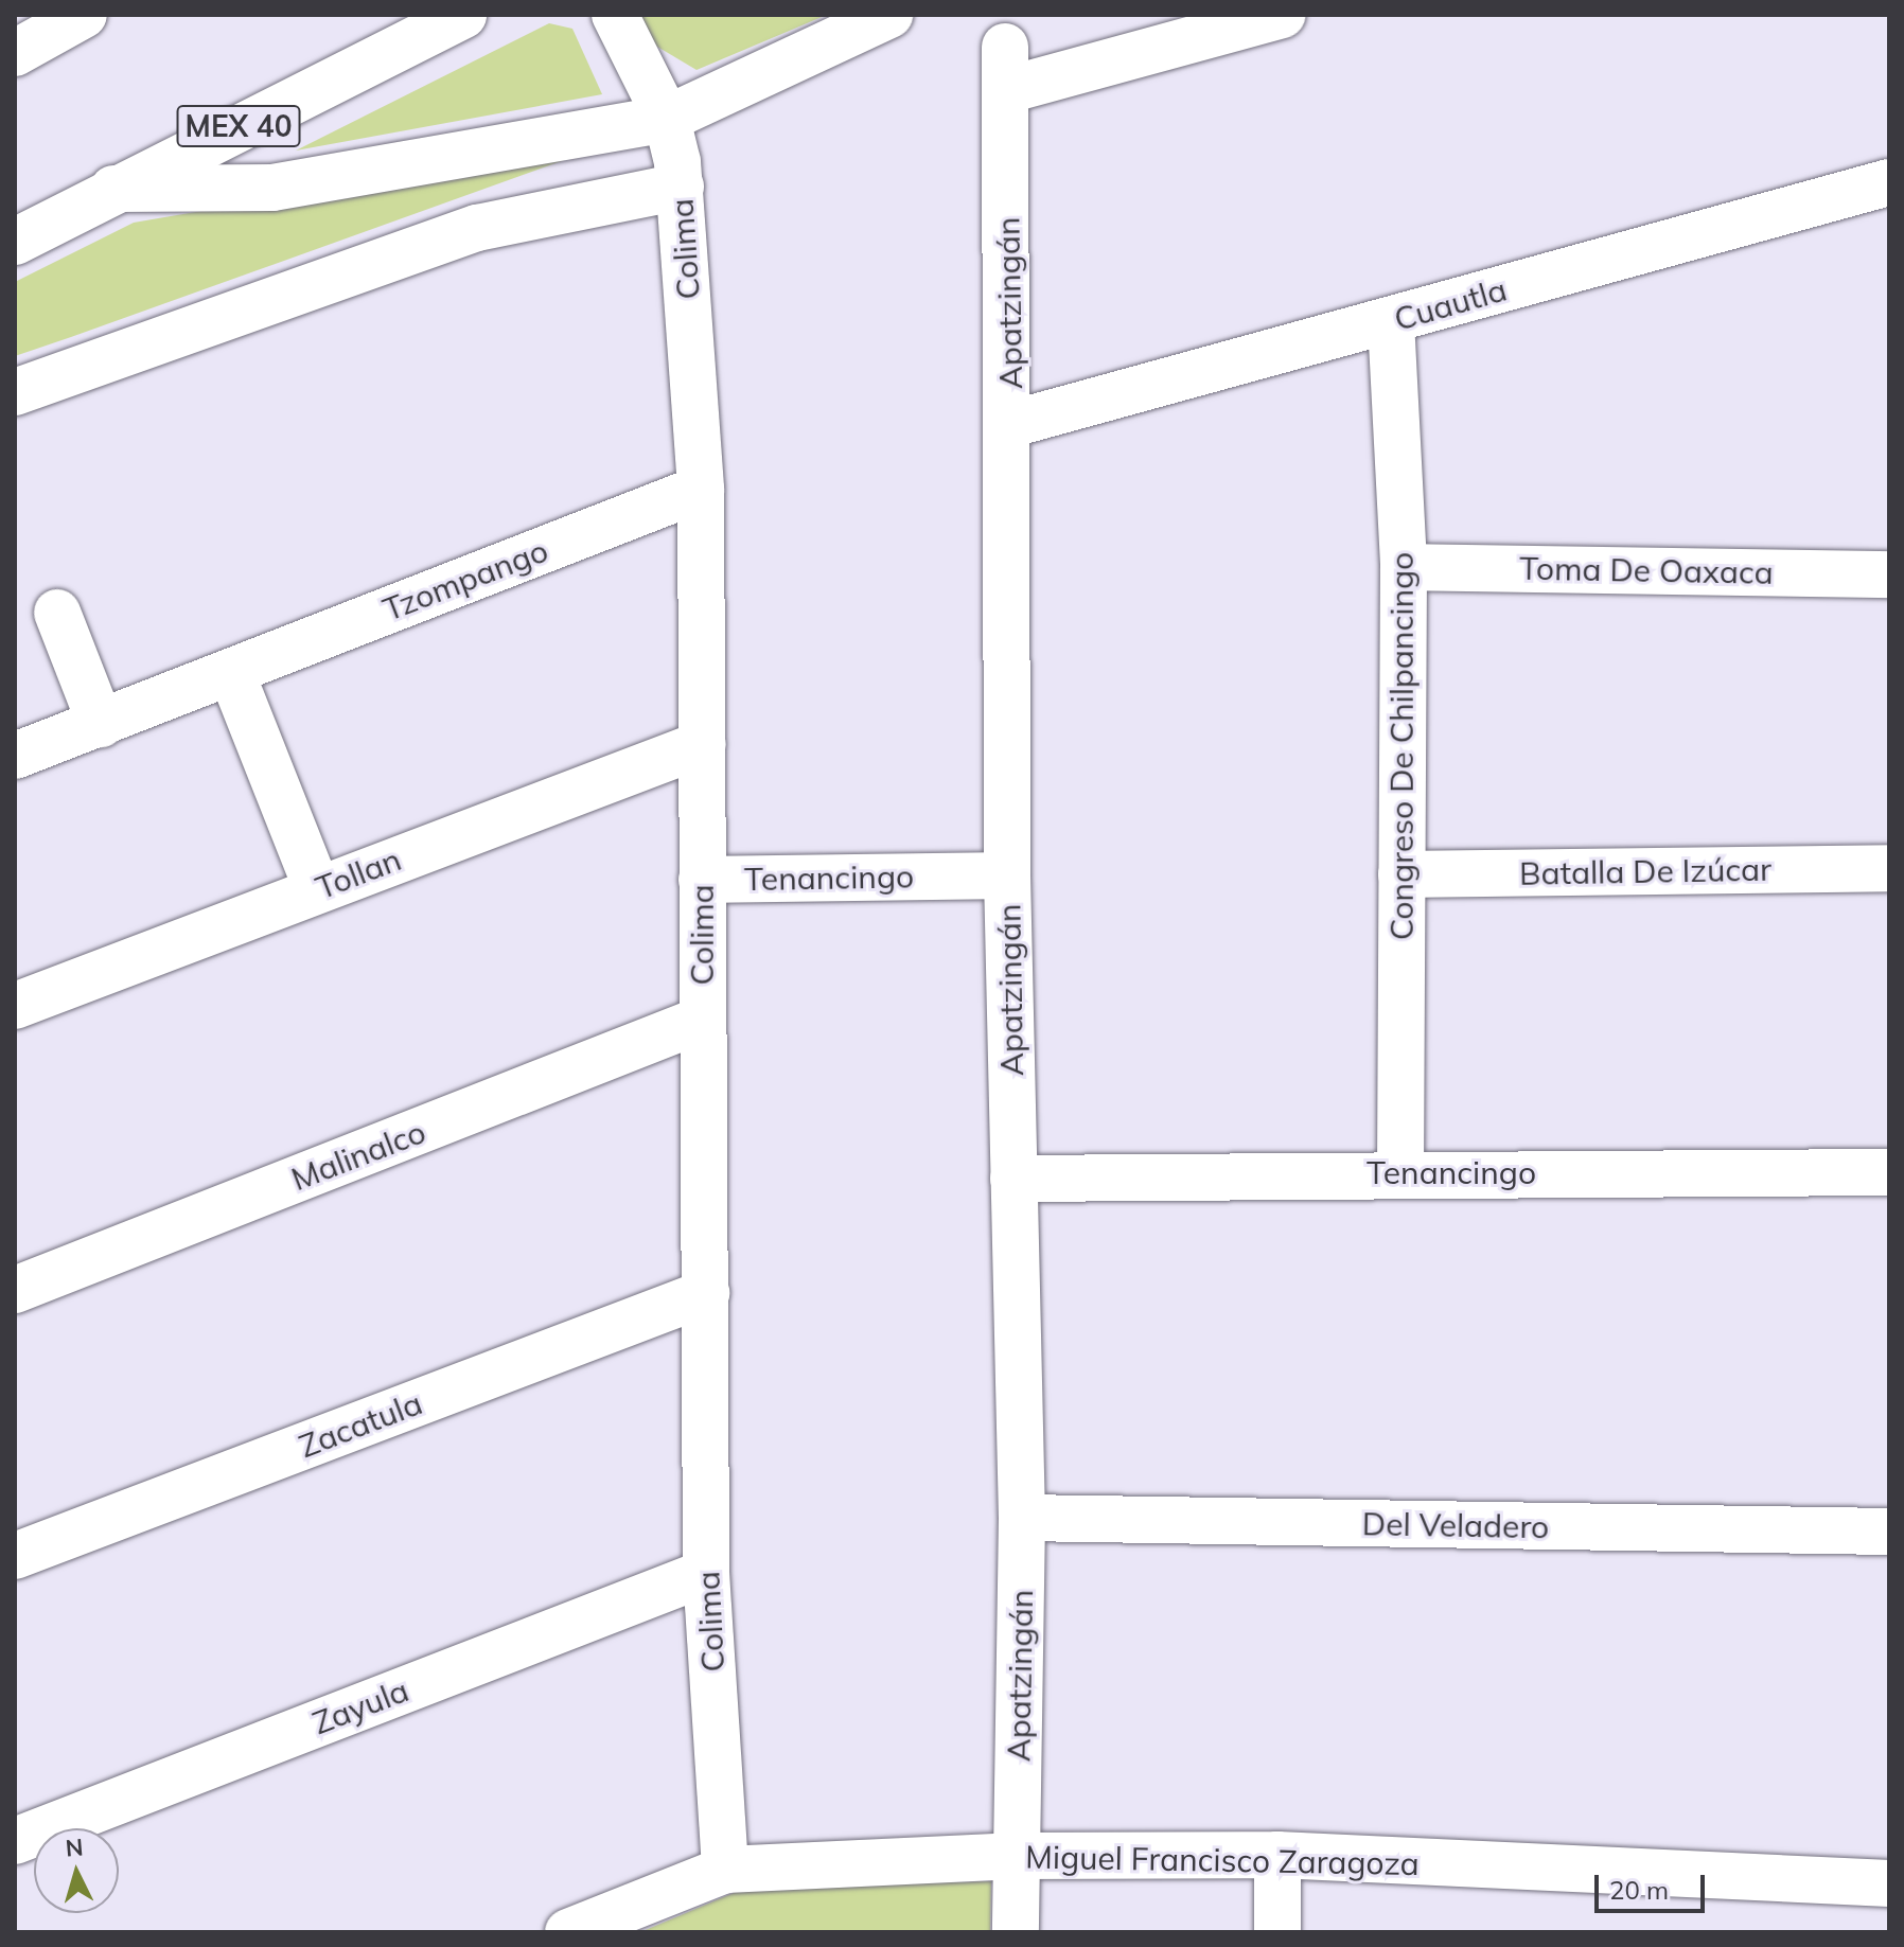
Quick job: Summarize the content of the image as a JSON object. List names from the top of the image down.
{
  "streets": {
    "main road": [
      "MEX 40",
      "Colima",
      "Apatzingán",
      "Cuautla",
      "Toma De Oaxaca",
      "Tzompango",
      "Congreso De Chilpancingo",
      "Batalla De Izúcar",
      "Tollan",
      "Tenancingo",
      "Malinalco",
      "Zacatula",
      "Del Veladero",
      "Zayula",
      "Miguel Francisco Zaragoza"
    ]
  },
  "crossings": [
    ["Colima", "Tzompango"],
    ["Colima", "Tollan"],
    ["Colima", "Tenancingo"],
    ["Colima", "Malinalco"],
    ["Colima", "Zacatula"],
    ["Colima", "Zayula"],
    ["Colima", "Miguel Francisco Zaragoza"],
    ["Apatzingán", "Cuautla"],
    ["Apatzingán", "Tenancingo"],
    ["Apatzingán", "Del Veladero"],
    ["Apatzingán", "Miguel Francisco Zaragoza"],
    ["Cuautla", "Congreso De Chilpancingo"],
    ["Toma De Oaxaca", "Congreso De Chilpancingo"],
    ["Congreso De Chilpancingo", "Batalla De Izúcar"],
    ["Congreso De Chilpancingo", "Tenancingo"]
  ],
  "scale_bar": "20 m",
  "north": "top"
}
